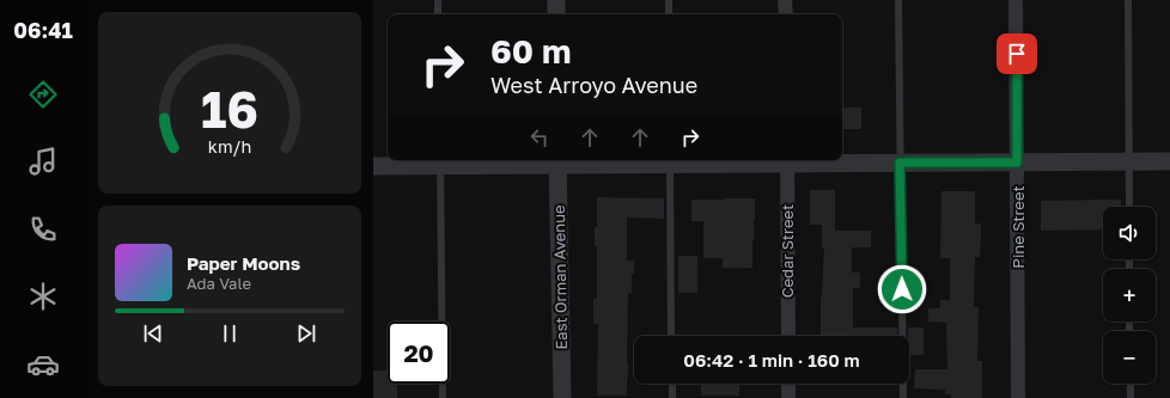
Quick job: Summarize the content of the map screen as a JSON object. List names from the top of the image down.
{
  "streets": {
    "street": ["Pine Street", "Cedar Street", "East Orman Avenue"]
  },
  "page": {
    "tabs": "06:41",
    "turn": ["60 m", "West Arroyo Avenue"],
    "map_buttons": ["+", "−"],
    "song": ["Paper Moons", "Ada Vale"],
    "limit": "20",
    "trip": "06:42 · 1 min · 160 m",
    "gauge": ["16", "km/h"]
  }
}
